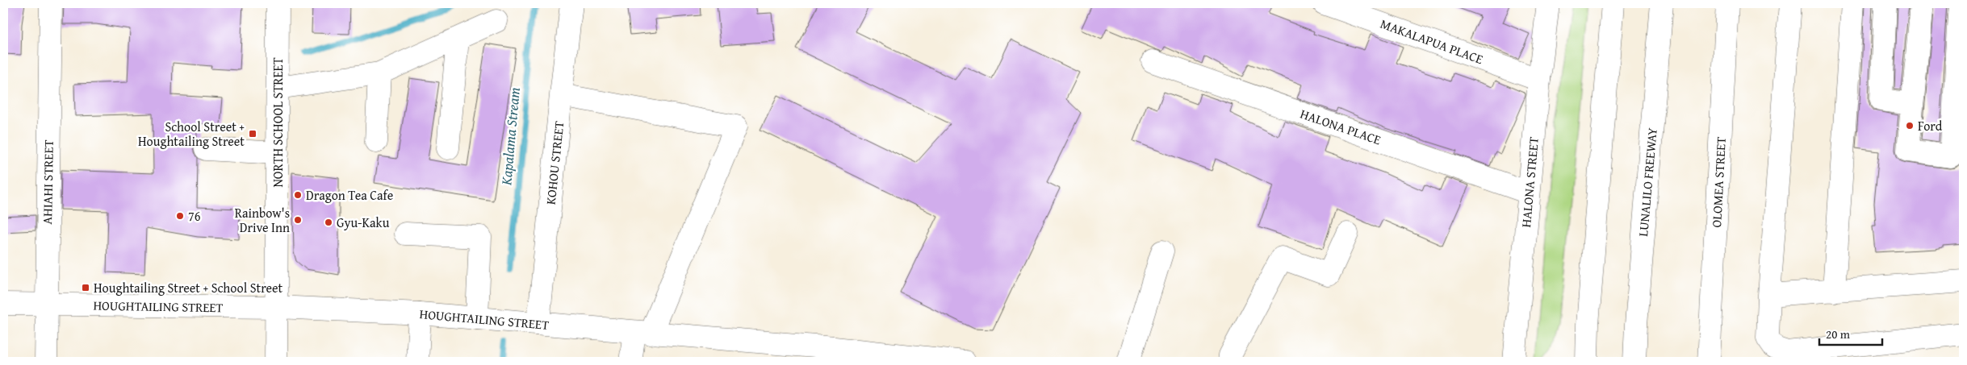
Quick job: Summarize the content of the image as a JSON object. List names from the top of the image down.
{
  "streets": {
    "main road": [
      "MAKALAPUA PLACE",
      "NORTH SCHOOL STREET",
      "HALONA PLACE",
      "KOHOU STREET",
      "AHIAHI STREET",
      "HALONA STREET",
      "LUNALILO FREEWAY",
      "OLOMEA STREET",
      "HOUGHTAILING STREET"
    ]
  },
  "crossings": [
    ["MAKALAPUA PLACE", "HALONA STREET"],
    ["NORTH SCHOOL STREET", "HOUGHTAILING STREET"],
    ["HALONA PLACE", "HALONA STREET"],
    ["KOHOU STREET", "HOUGHTAILING STREET"],
    ["AHIAHI STREET", "HOUGHTAILING STREET"]
  ],
  "water": ["Kapalama Stream"],
  "places": {
    "other": [
      "Ford",
      "Dragon Tea Cafe",
      "76",
      "Rainbow's Drive Inn",
      "Gyu-Kaku"
    ],
    "transit": ["School Street + Houghtailing Street", "Houghtailing Street + School Street"]
  },
  "scale_bar": "20 m"
}
